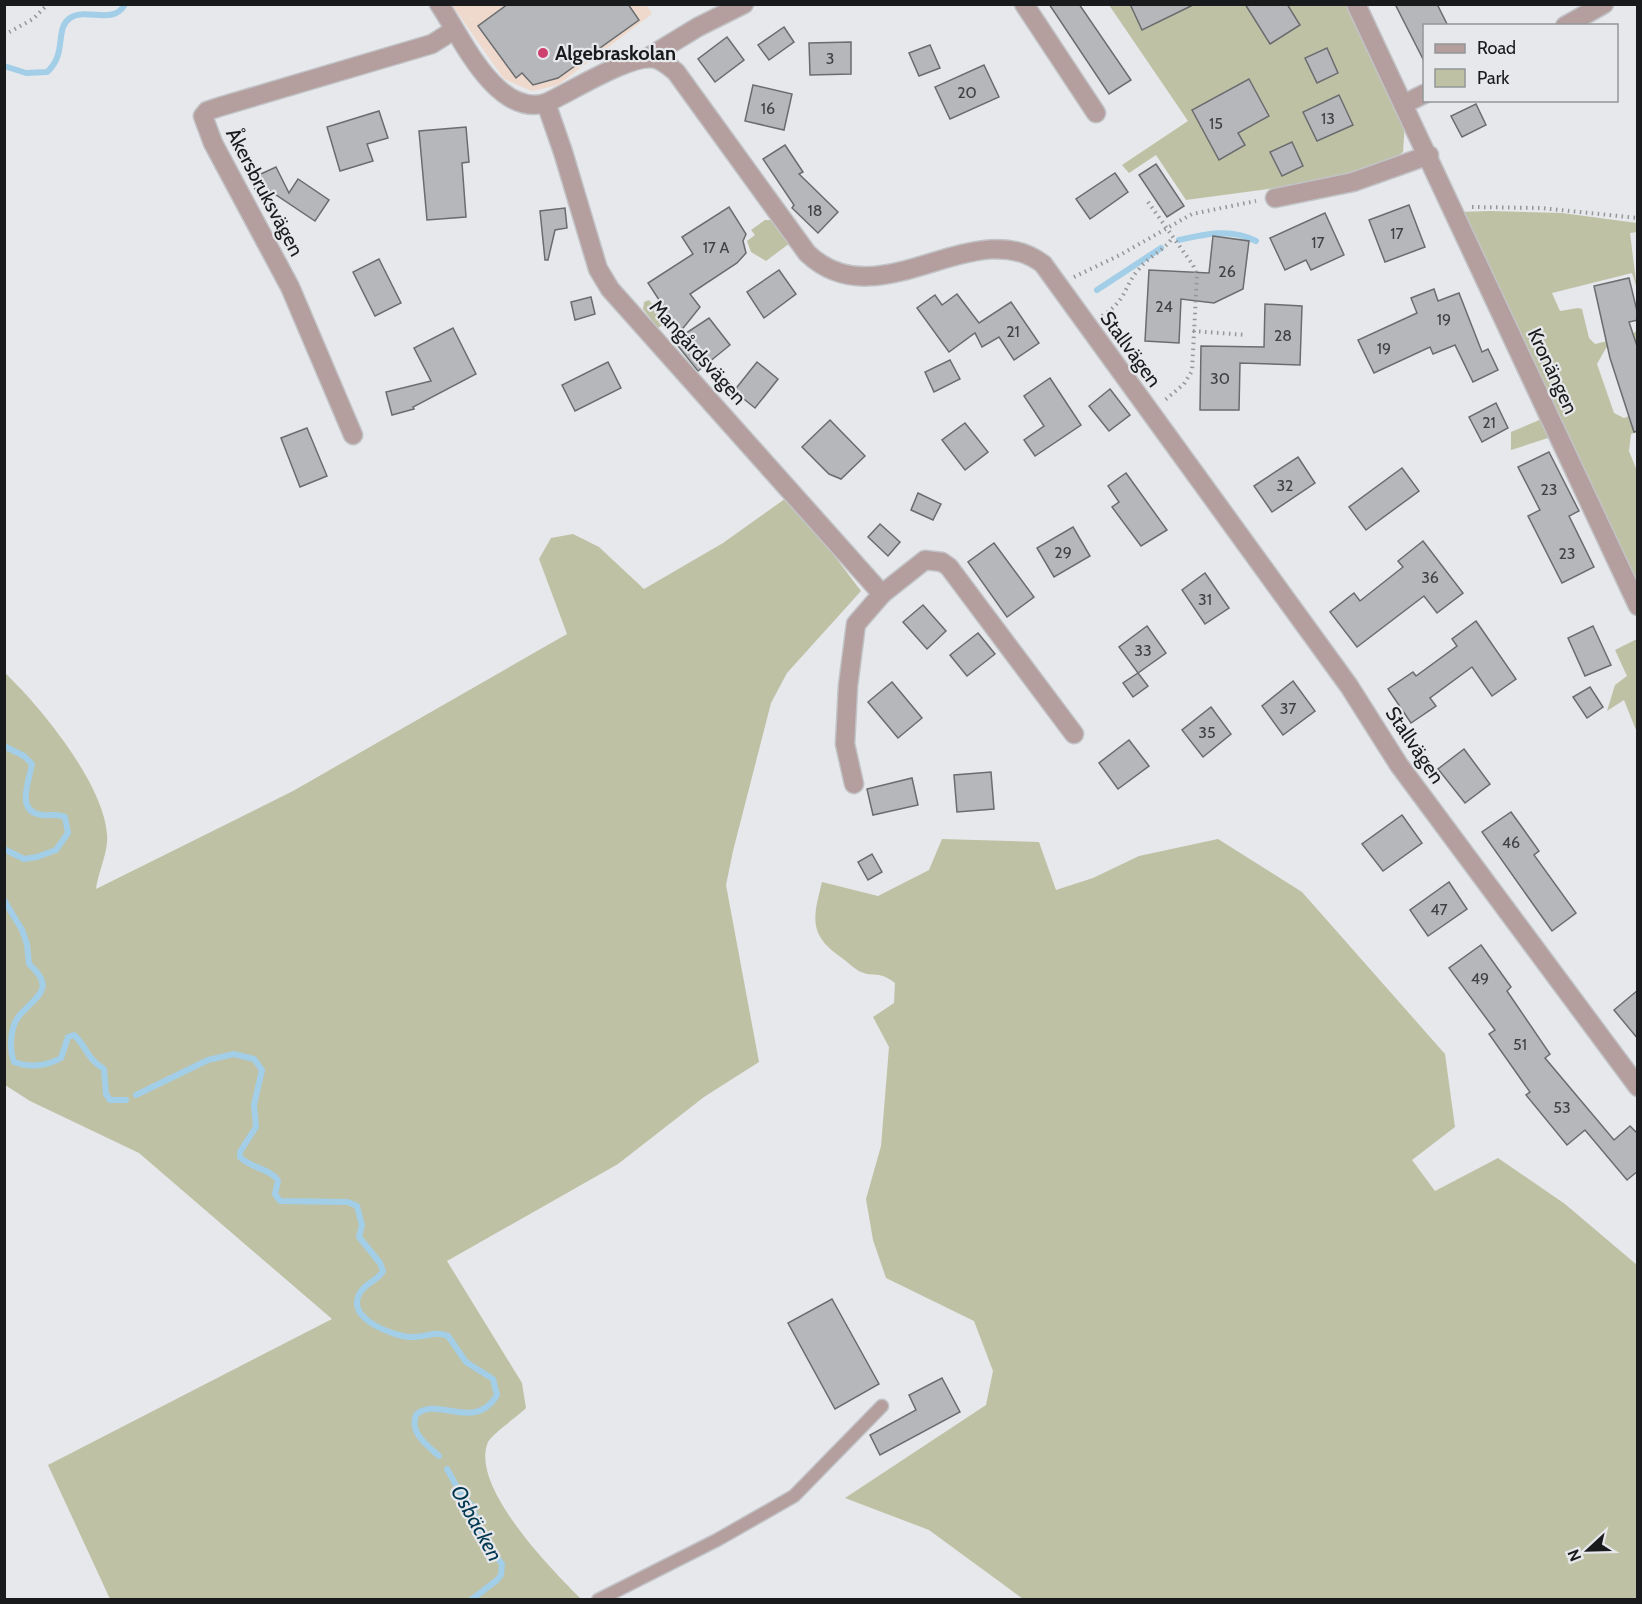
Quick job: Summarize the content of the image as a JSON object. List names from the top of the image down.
{
  "streets": {
    "street": [
      "Åkersbruksvägen",
      "Stallvägen",
      "Mangårdsvägen",
      "Kronängen"
    ]
  },
  "water": ["Osbäcken"],
  "places": ["Algebraskolan"],
  "house_numbers": [
    "3",
    "20",
    "16",
    "13",
    "15",
    "18",
    "17",
    "17",
    "17 A",
    "26",
    "24",
    "19",
    "21",
    "28",
    "19",
    "30",
    "21",
    "32",
    "23",
    "29",
    "23",
    "36",
    "31",
    "33",
    "37",
    "35",
    "46",
    "47",
    "49",
    "51",
    "53"
  ],
  "legend": ["Road", "Park"],
  "north": "left"
}
